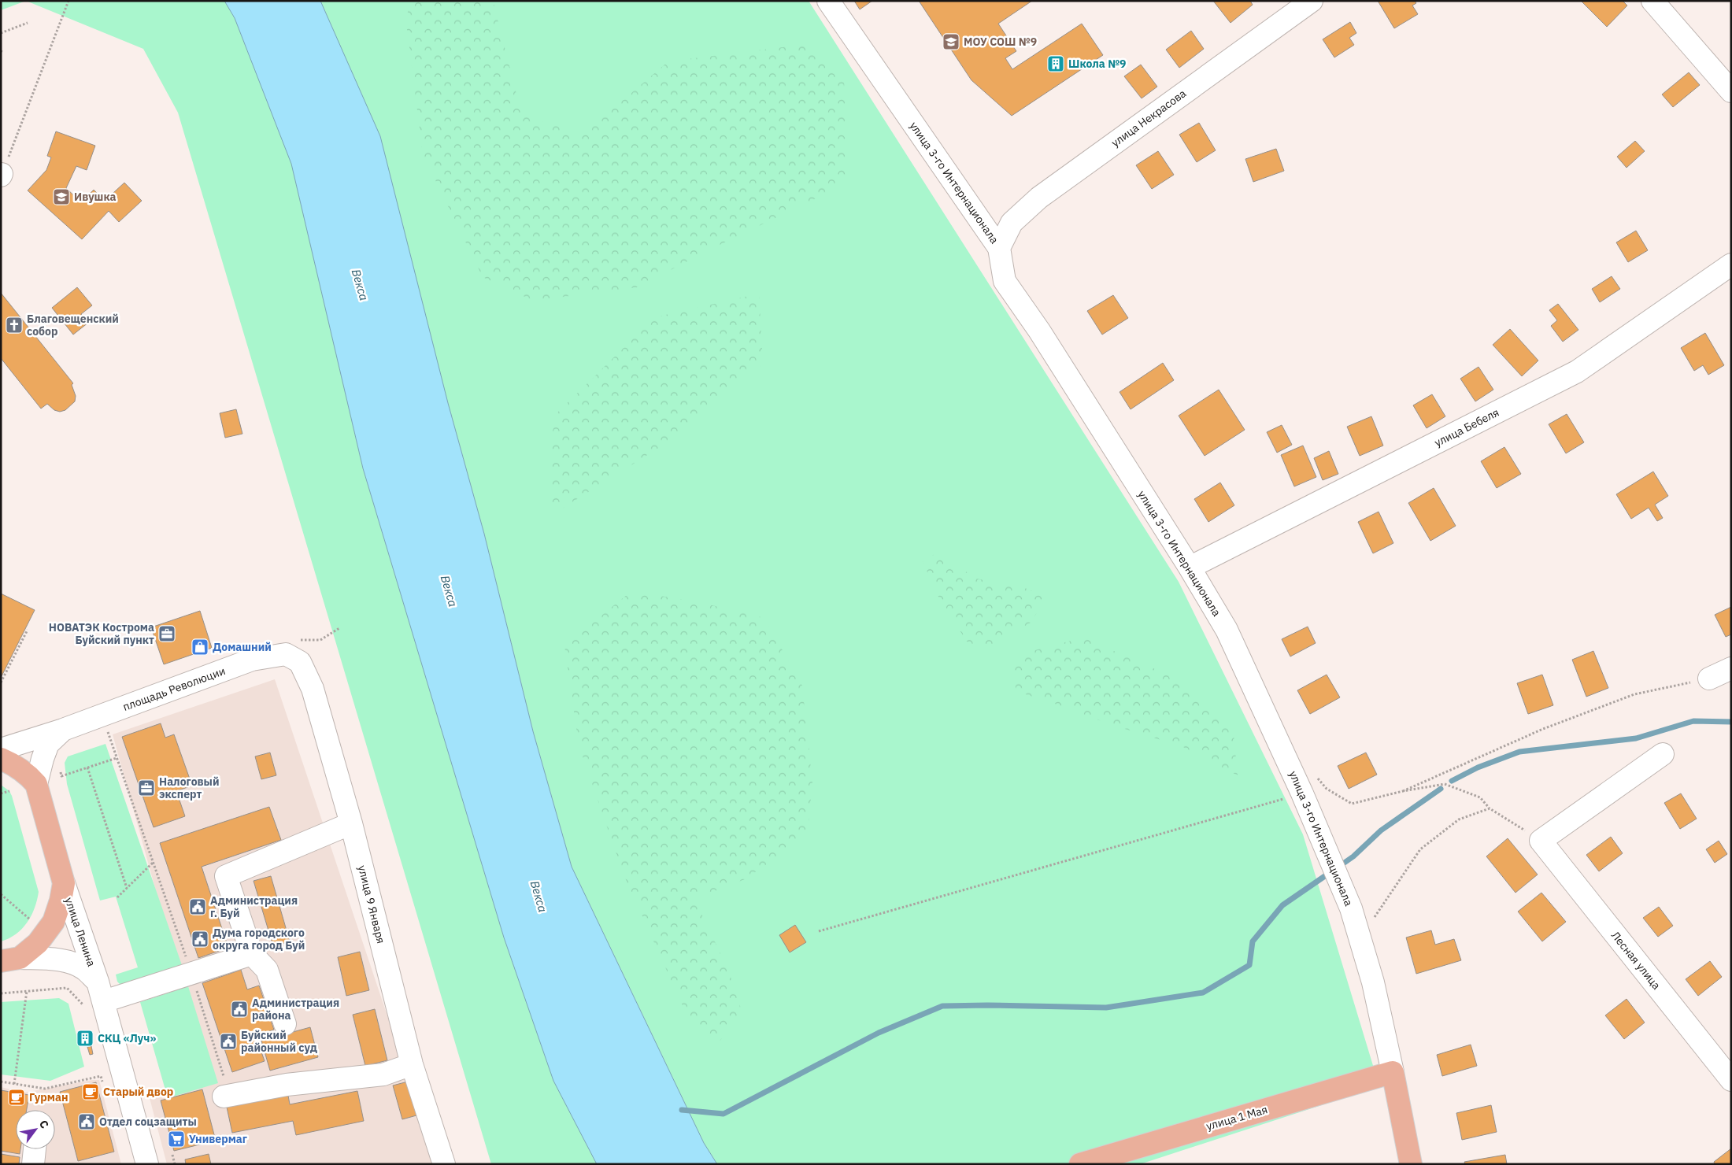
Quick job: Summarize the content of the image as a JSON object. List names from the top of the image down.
{
  "streets": {
    "main road": ["улица 3-го Интернационала", "площадь Революции", "улица 1 Мая"],
    "street": [
      "улица Некрасова",
      "улица Бебеля",
      "улица 9 Января",
      "улица Ленина",
      "Лесная улица"
    ]
  },
  "crossings": [
    ["улица Некрасова", "улица 3-го Интернационала"],
    ["улица 3-го Интернационала", "улица Бебеля"],
    ["улица 3-го Интернационала", "улица 1 Мая"],
    ["площадь Революции", "улица 9 Января"],
    ["площадь Революции", "улица Ленина"]
  ],
  "water": ["Векса"],
  "places": {
    "school or university": ["МОУ СОШ №9", "Ивушка"],
    "building": ["Школа №9", "СКЦ «Луч»"],
    "church": ["Благовещенский собор"],
    "office": ["НОВАТЭК Кострома Буйский пункт", "Налоговый эксперт"],
    "shop": ["Домашний"],
    "public building": [
      "Администрация г. Буй",
      "Дума городского округа город Буй",
      "Администрация района",
      "Буйский районный суд",
      "Отдел соцзащиты"
    ],
    "cafe": ["Старый двор", "Гурман"],
    "supermarket": ["Универмаг"]
  },
  "north": "top right"
}
